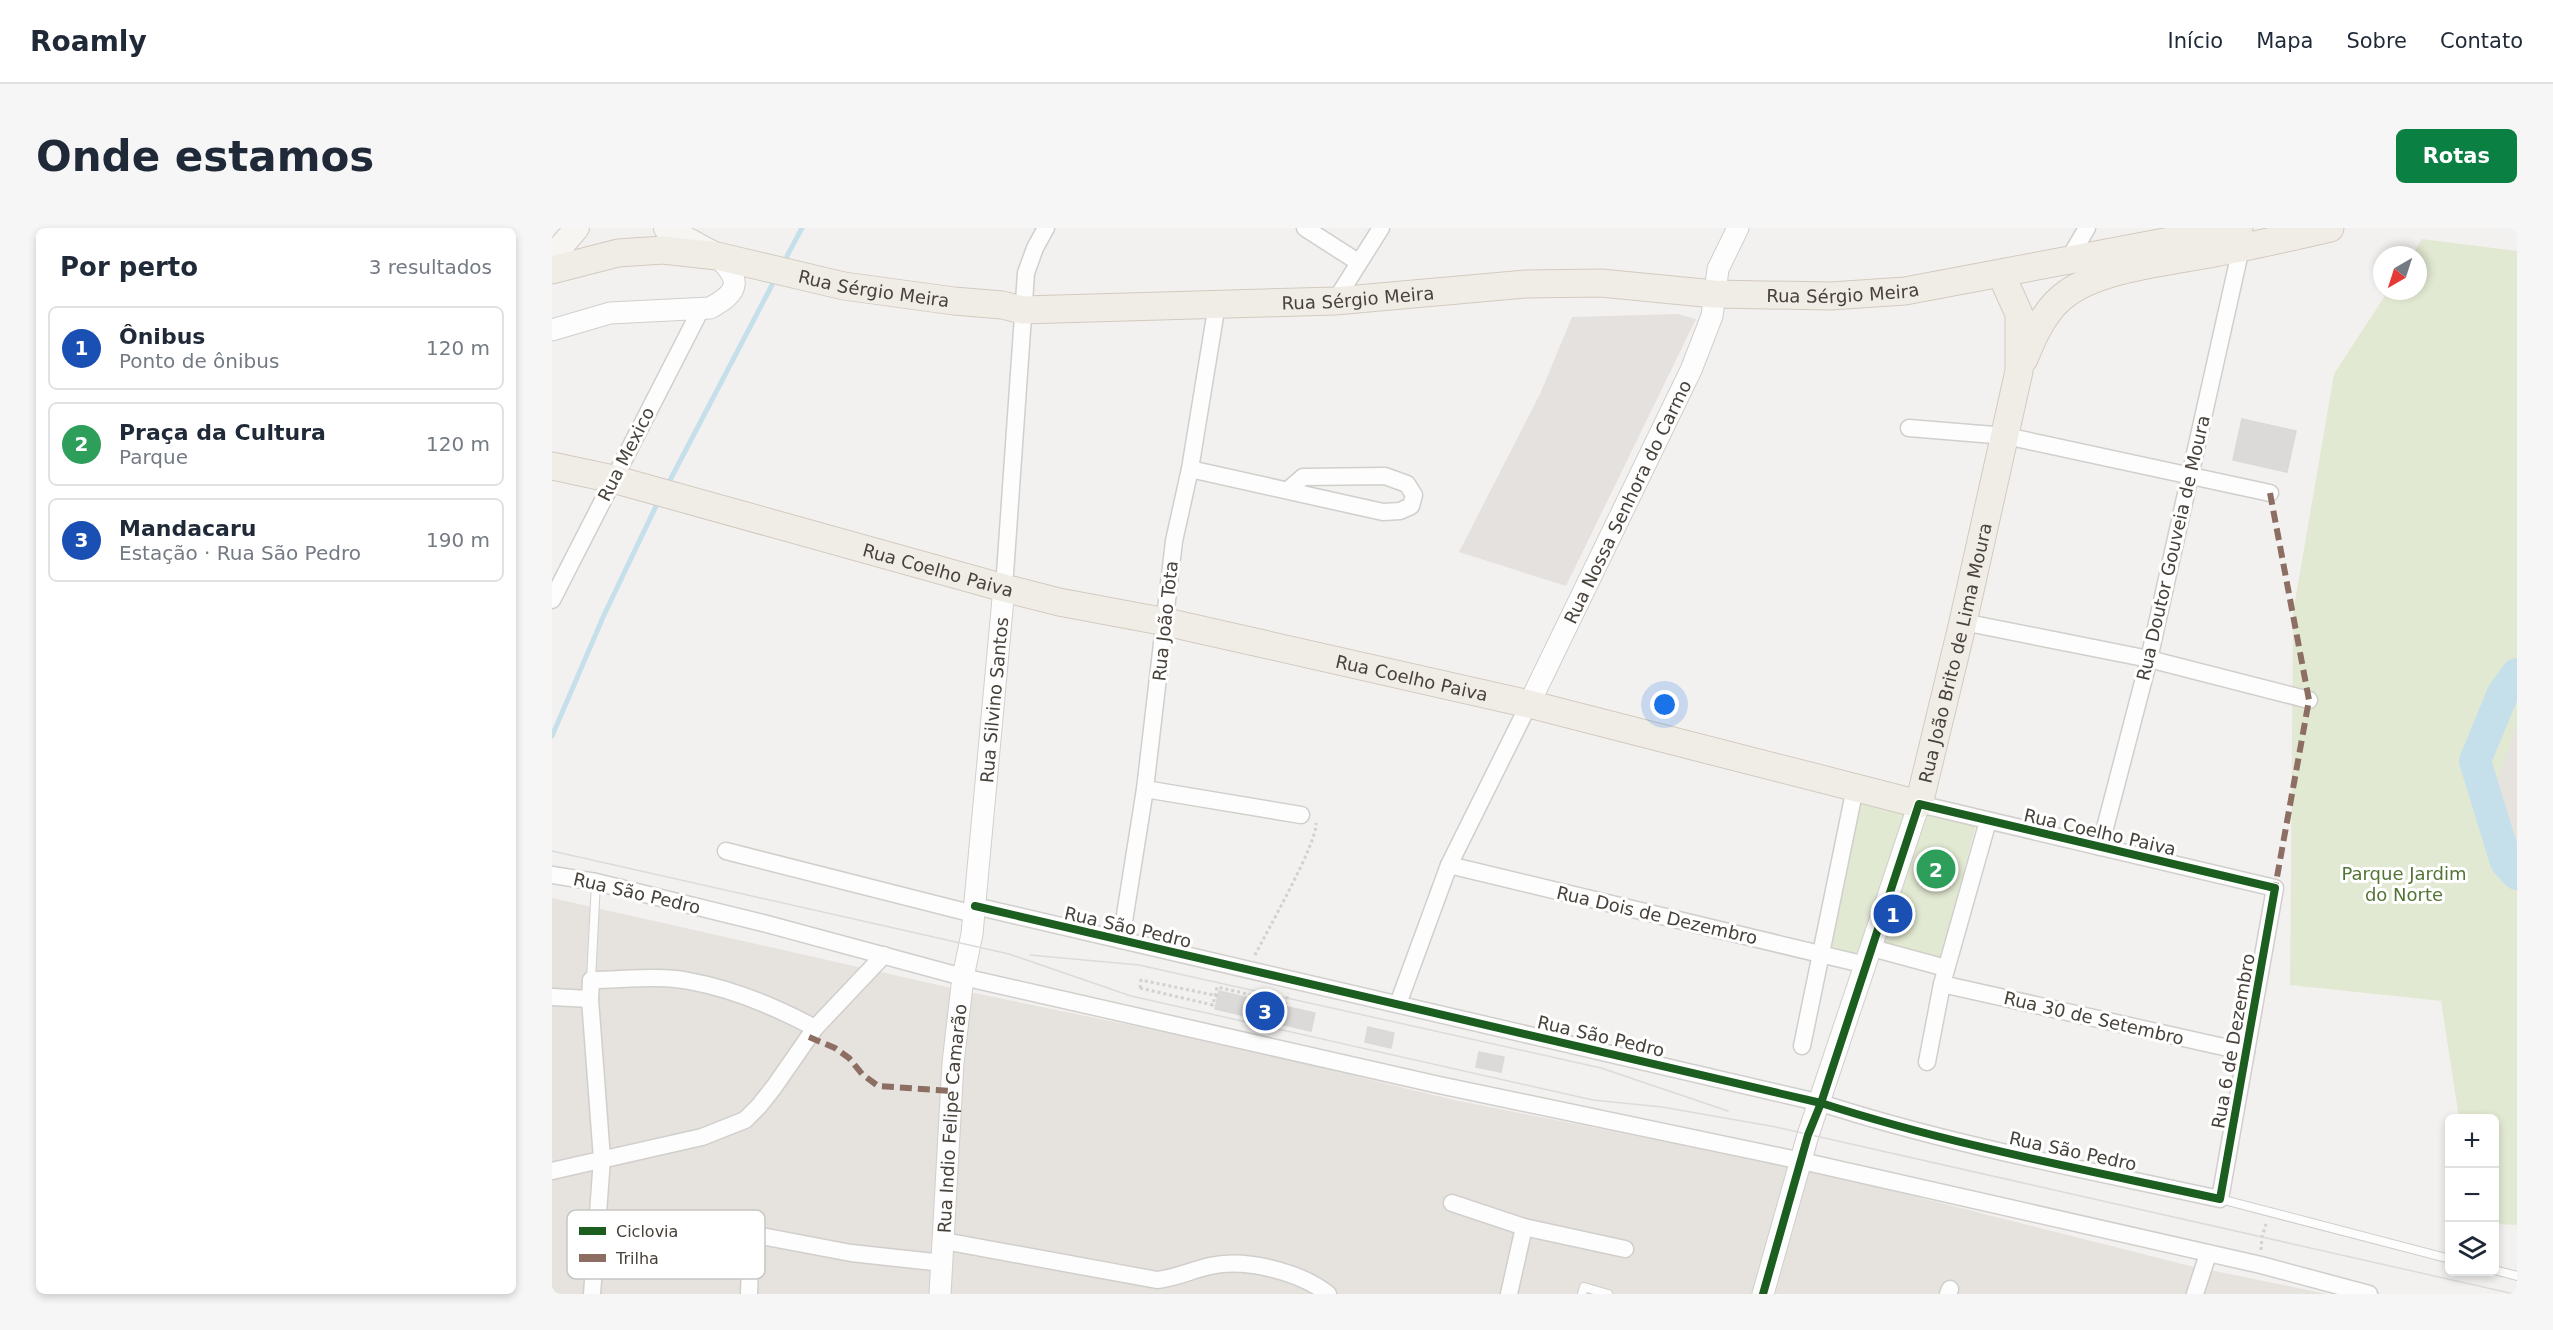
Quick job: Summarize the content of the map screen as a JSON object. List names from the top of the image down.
{
  "streets": {
    "main road": ["Rua Sérgio Meira", "Rua Coelho Paiva", "Rua João Brito de Lima Moura"],
    "street": [
      "Rua Mexico",
      "Rua Nossa Senhora do Carmo",
      "Rua Doutor Gouveia de Moura",
      "Rua João Tota",
      "Rua Silvino Santos",
      "Rua São Pedro",
      "Rua Dois de Dezembro",
      "Rua 30 de Setembro",
      "Rua 6 de Dezembro",
      "Rua Indio Felipe Camarão"
    ]
  },
  "crossings": [
    ["Rua Sérgio Meira", "Rua Nossa Senhora do Carmo"],
    ["Rua Sérgio Meira", "Rua Doutor Gouveia de Moura"],
    ["Rua Sérgio Meira", "Rua João Tota"],
    ["Rua Sérgio Meira", "Rua Silvino Santos"],
    ["Rua Mexico", "Rua Coelho Paiva"],
    ["Rua Nossa Senhora do Carmo", "Rua Coelho Paiva"],
    ["Rua Doutor Gouveia de Moura", "Rua Coelho Paiva"],
    ["Rua Coelho Paiva", "Rua João Tota"],
    ["Rua Coelho Paiva", "Rua João Brito de Lima Moura"],
    ["Rua Coelho Paiva", "Rua Silvino Santos"],
    ["Rua Coelho Paiva", "Rua 6 de Dezembro"],
    ["Rua João Tota", "Rua São Pedro"],
    ["Rua João Brito de Lima Moura", "Rua São Pedro"],
    ["Rua João Brito de Lima Moura", "Rua Dois de Dezembro"],
    ["Rua João Brito de Lima Moura", "Rua 30 de Setembro"],
    ["Rua Silvino Santos", "Rua São Pedro"],
    ["Rua Silvino Santos", "Rua Indio Felipe Camarão"],
    ["Rua São Pedro", "Rua 6 de Dezembro"],
    ["Rua São Pedro", "Rua Indio Felipe Camarão"],
    ["Rua Dois de Dezembro", "Rua 30 de Setembro"],
    ["Rua 30 de Setembro", "Rua 6 de Dezembro"]
  ],
  "parks": ["Parque Jardim do Norte"],
  "legend": ["Ciclovia", "Trilha"],
  "north": "bottom left",
  "page": {
    "header": "Roamly",
    "nav": [
      "Início",
      "Mapa",
      "Sobre",
      "Contato"
    ],
    "buttons": "Rotas",
    "title": "Onde estamos",
    "heading": ["Por perto", "3 resultados"],
    "list": [
      {
        "mark": "1",
        "name": "Ônibus",
        "note": "Ponto de ônibus",
        "value": "120 m"
      },
      {
        "mark": "2",
        "name": "Praça da Cultura",
        "note": "Parque",
        "value": "120 m"
      },
      {
        "mark": "3",
        "name": "Mandacaru",
        "note": "Estação · Rua São Pedro",
        "value": "190 m"
      }
    ],
    "pins": ["2", "1", "3"],
    "map_buttons": ["+", "−"]
  }
}
